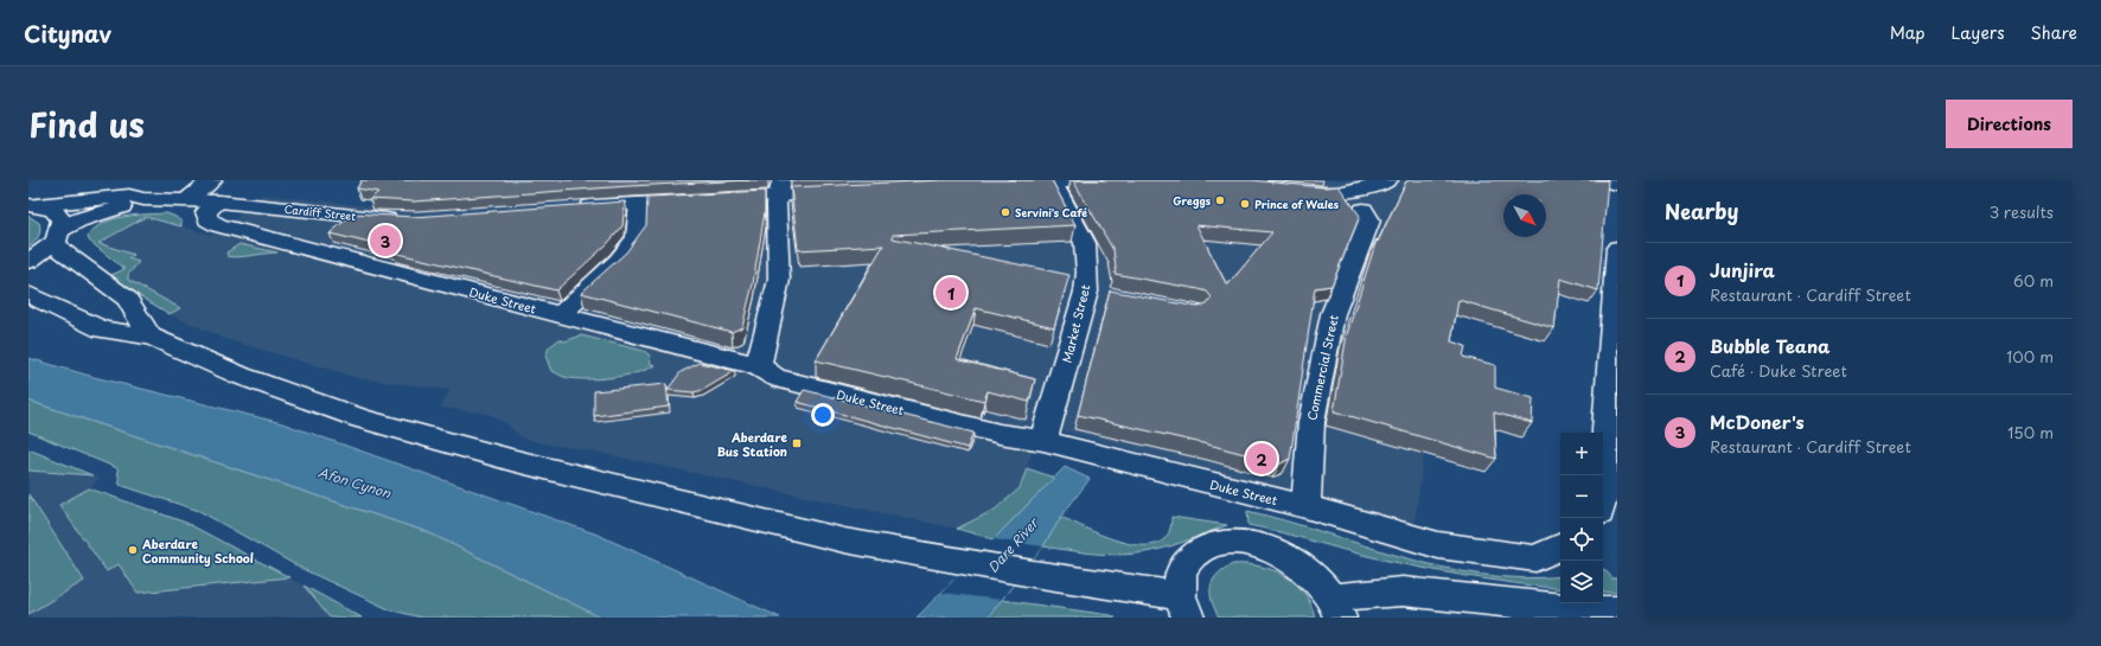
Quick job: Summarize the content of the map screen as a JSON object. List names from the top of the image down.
{
  "streets": {
    "street": [
      "Cardiff Street",
      "Duke Street",
      "Market Street",
      "Commercial Street"
    ]
  },
  "crossings": [
    ["Cardiff Street", "Duke Street"],
    ["Duke Street", "Market Street"],
    ["Duke Street", "Commercial Street"]
  ],
  "water": ["Afon Cynon", "Dare River"],
  "places": {
    "other": [
      "Greggs",
      "Prince of Wales",
      "Servini's Café",
      "Aberdare Community School"
    ],
    "transit": ["Aberdare Bus Station"]
  },
  "north": "bottom right",
  "page": {
    "header": "Citynav",
    "nav": ["Map", "Layers", "Share"],
    "title": "Find us",
    "buttons": "Directions",
    "heading": ["Nearby", "3 results"],
    "pins": ["3", "1", "2"],
    "list": [
      {
        "mark": "1",
        "name": "Junjira",
        "note": "Restaurant · Cardiff Street",
        "value": "60 m"
      },
      {
        "mark": "2",
        "name": "Bubble Teana",
        "note": "Café · Duke Street",
        "value": "100 m"
      },
      {
        "mark": "3",
        "name": "McDoner's",
        "note": "Restaurant · Cardiff Street",
        "value": "150 m"
      }
    ],
    "map_buttons": ["+", "−"]
  }
}
